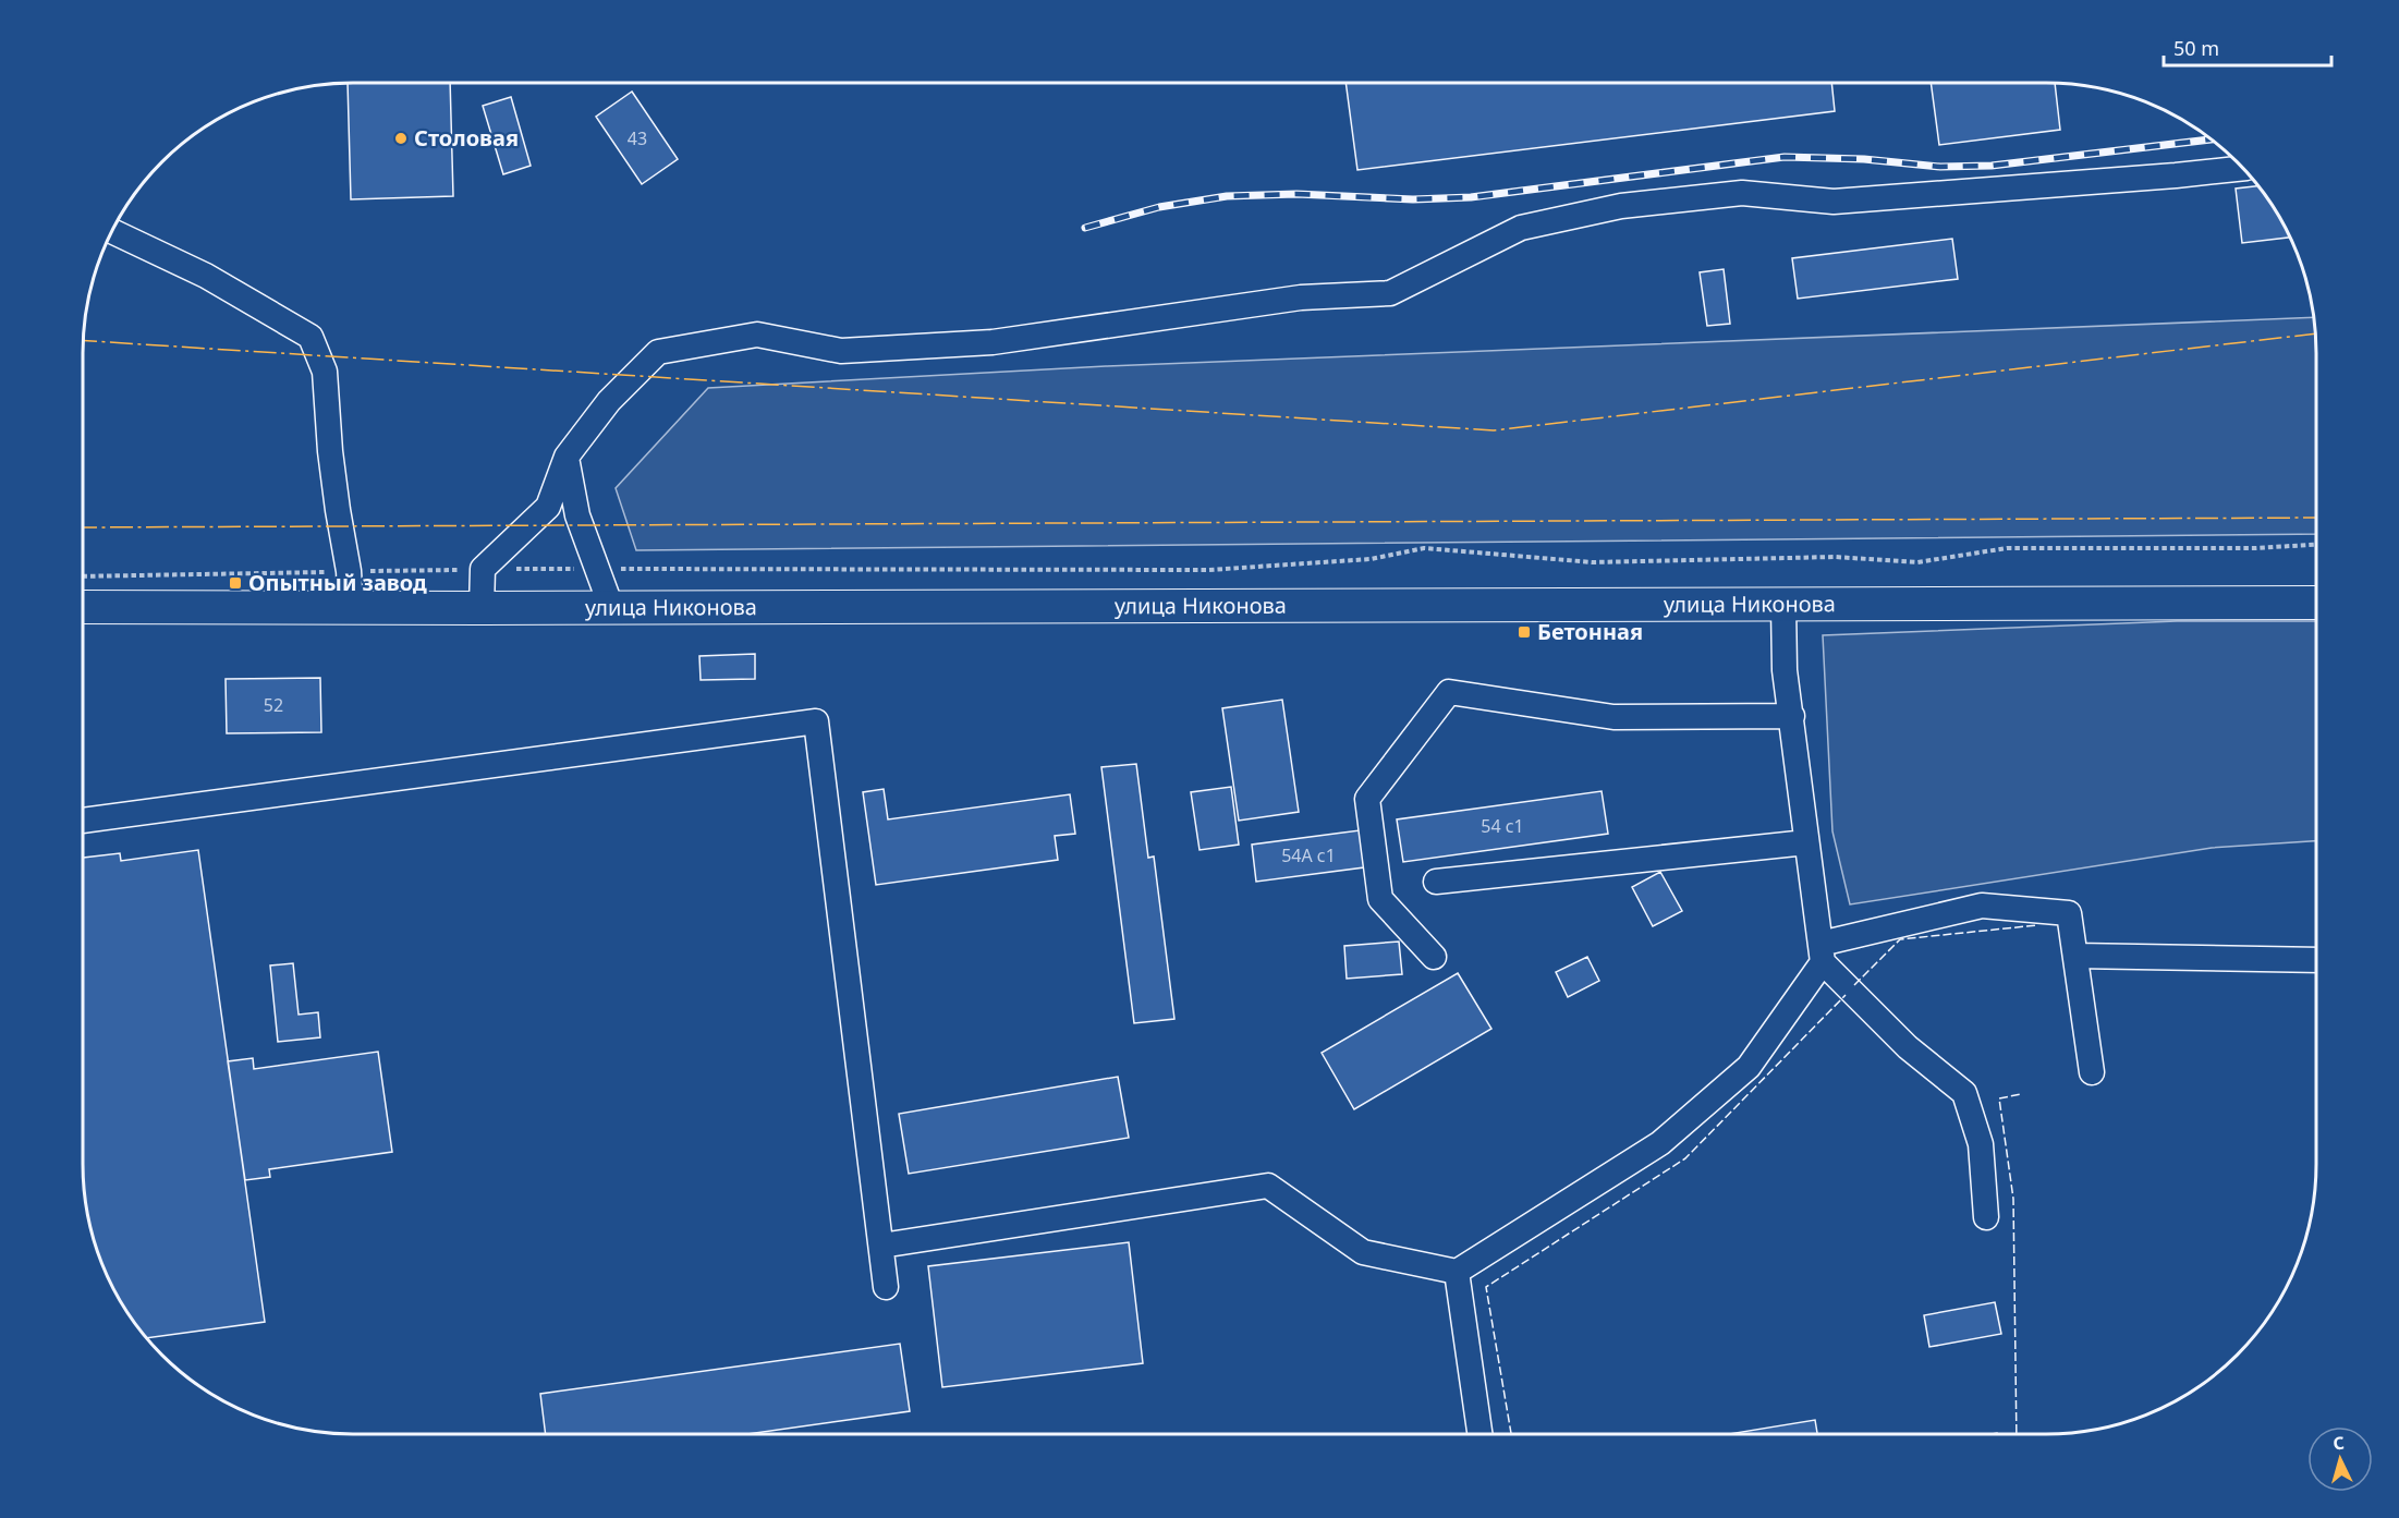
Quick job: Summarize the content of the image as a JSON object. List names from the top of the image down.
{
  "streets": {
    "main road": ["улица Никонова"]
  },
  "places": {
    "other": ["Столовая"],
    "transit": ["Опытный завод", "Бетонная"]
  },
  "house_numbers": [
    "43",
    "52",
    "54 с1",
    "54А с1"
  ],
  "scale_bar": "50 m",
  "north": "top"
}
